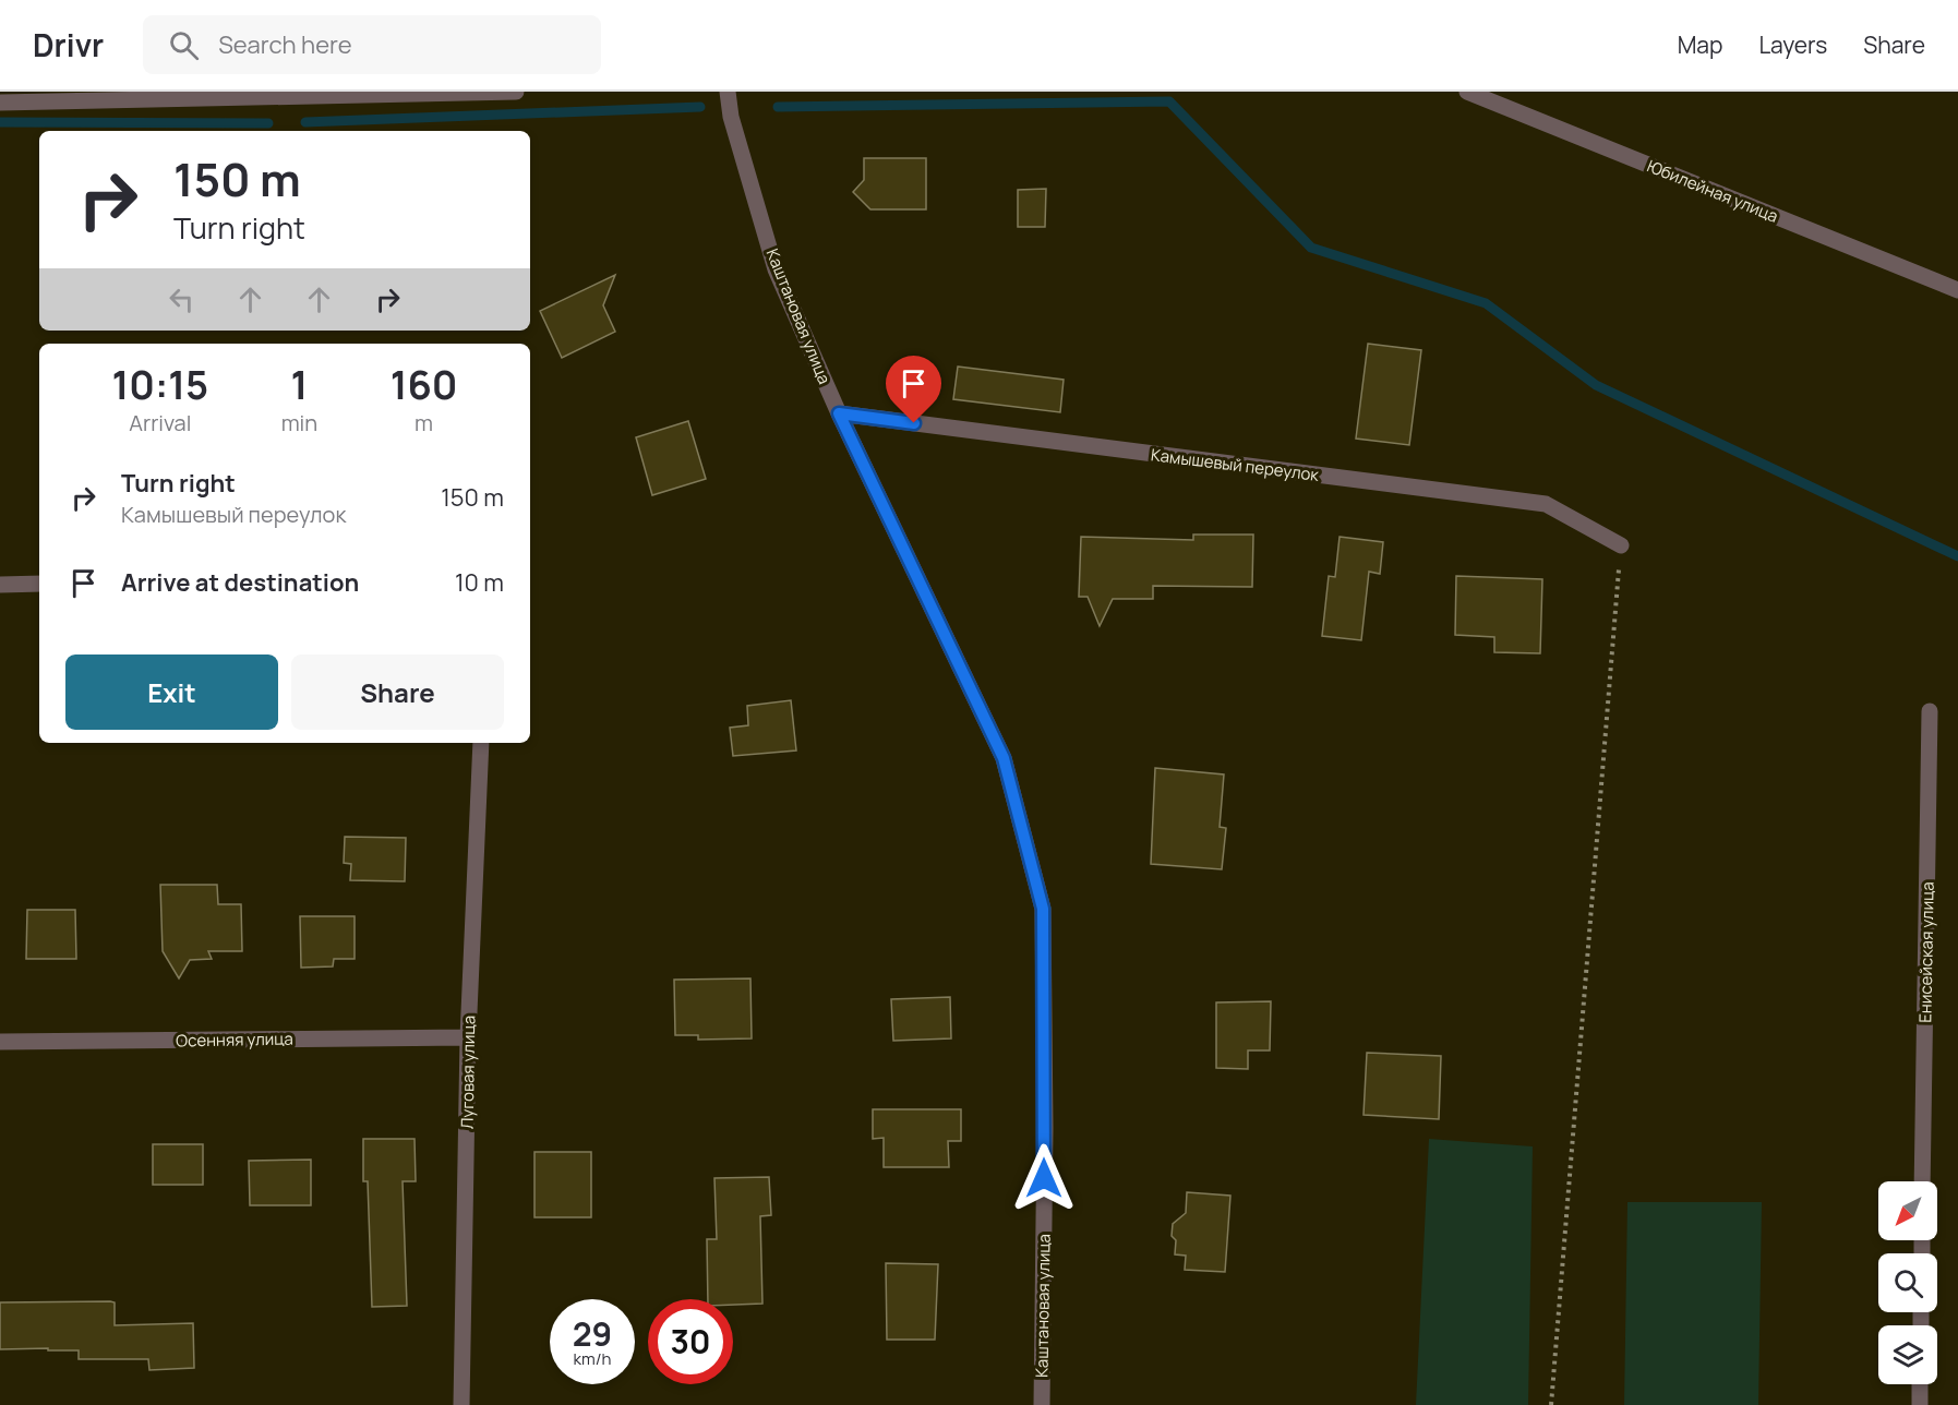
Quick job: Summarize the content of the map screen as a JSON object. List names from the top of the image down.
{
  "streets": {
    "street": [
      "Юбилейная улица",
      "Каштановая улица",
      "Камышевый переулок",
      "Енисейская улица",
      "Осенняя улица",
      "Луговая улица"
    ]
  },
  "crossings": [
    ["Каштановая улица", "Камышевый переулок"],
    ["Осенняя улица", "Луговая улица"]
  ],
  "north": "bottom left",
  "page": {
    "header": "Drivr",
    "search": "Search here",
    "nav": ["Map", "Layers", "Share"],
    "turn": ["150 m", "Turn right"],
    "eta": [
      "10:15",
      "Arrival",
      "1",
      "min",
      "160",
      "m"
    ],
    "list": [
      {
        "name": "Turn right",
        "note": "Камышевый переулок",
        "value": "150 m"
      },
      {
        "name": "Arrive at destination",
        "value": "10 m"
      }
    ],
    "buttons": ["Exit", "Share"],
    "speed": "29 km/h",
    "limit": "30"
  }
}
